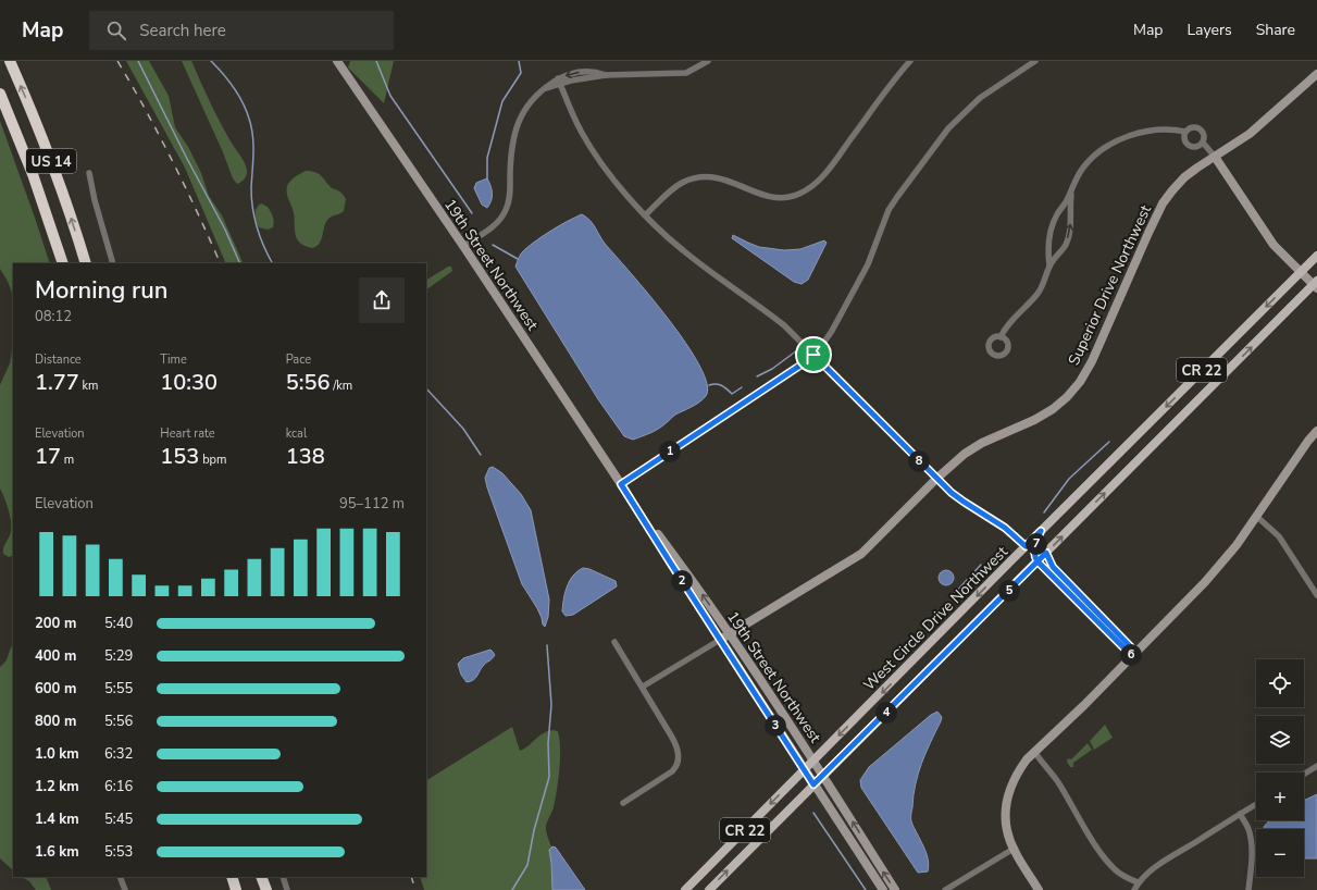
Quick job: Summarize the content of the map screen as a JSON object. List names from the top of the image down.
{
  "streets": {
    "highway": ["US 14"],
    "main road": ["CR 22", "West Circle Drive Northwest"],
    "street": ["19th Street Northwest", "Superior Drive Northwest"]
  },
  "crossings": [
    ["19th Street Northwest", "Superior Drive Northwest"],
    ["19th Street Northwest", "CR 22"],
    ["19th Street Northwest", "West Circle Drive Northwest"]
  ],
  "page": {
    "header": "Map",
    "search": "Search here",
    "nav": ["Map", "Layers", "Share"],
    "heading": ["Morning run", "08:12"],
    "stats": [
      ["Distance", "1.77 km"],
      ["Time", "10:30"],
      ["Pace", "5:56 /km"],
      ["Elevation", "17 m"],
      ["Heart rate", "153 bpm"],
      ["kcal", "138"]
    ],
    "pins": [
      "1",
      "8",
      "7",
      "2",
      "5",
      "6",
      "4",
      "3"
    ],
    "chart": ["Elevation", "95–112 m"],
    "list": [
      {
        "name": "200 m",
        "note": "5:40"
      },
      {
        "name": "400 m",
        "note": "5:29"
      },
      {
        "name": "600 m",
        "note": "5:55"
      },
      {
        "name": "800 m",
        "note": "5:56"
      },
      {
        "name": "1.0 km",
        "note": "6:32"
      },
      {
        "name": "1.2 km",
        "note": "6:16"
      },
      {
        "name": "1.4 km",
        "note": "5:45"
      },
      {
        "name": "1.6 km",
        "note": "5:53"
      }
    ],
    "map_buttons": ["+", "−"]
  }
}
